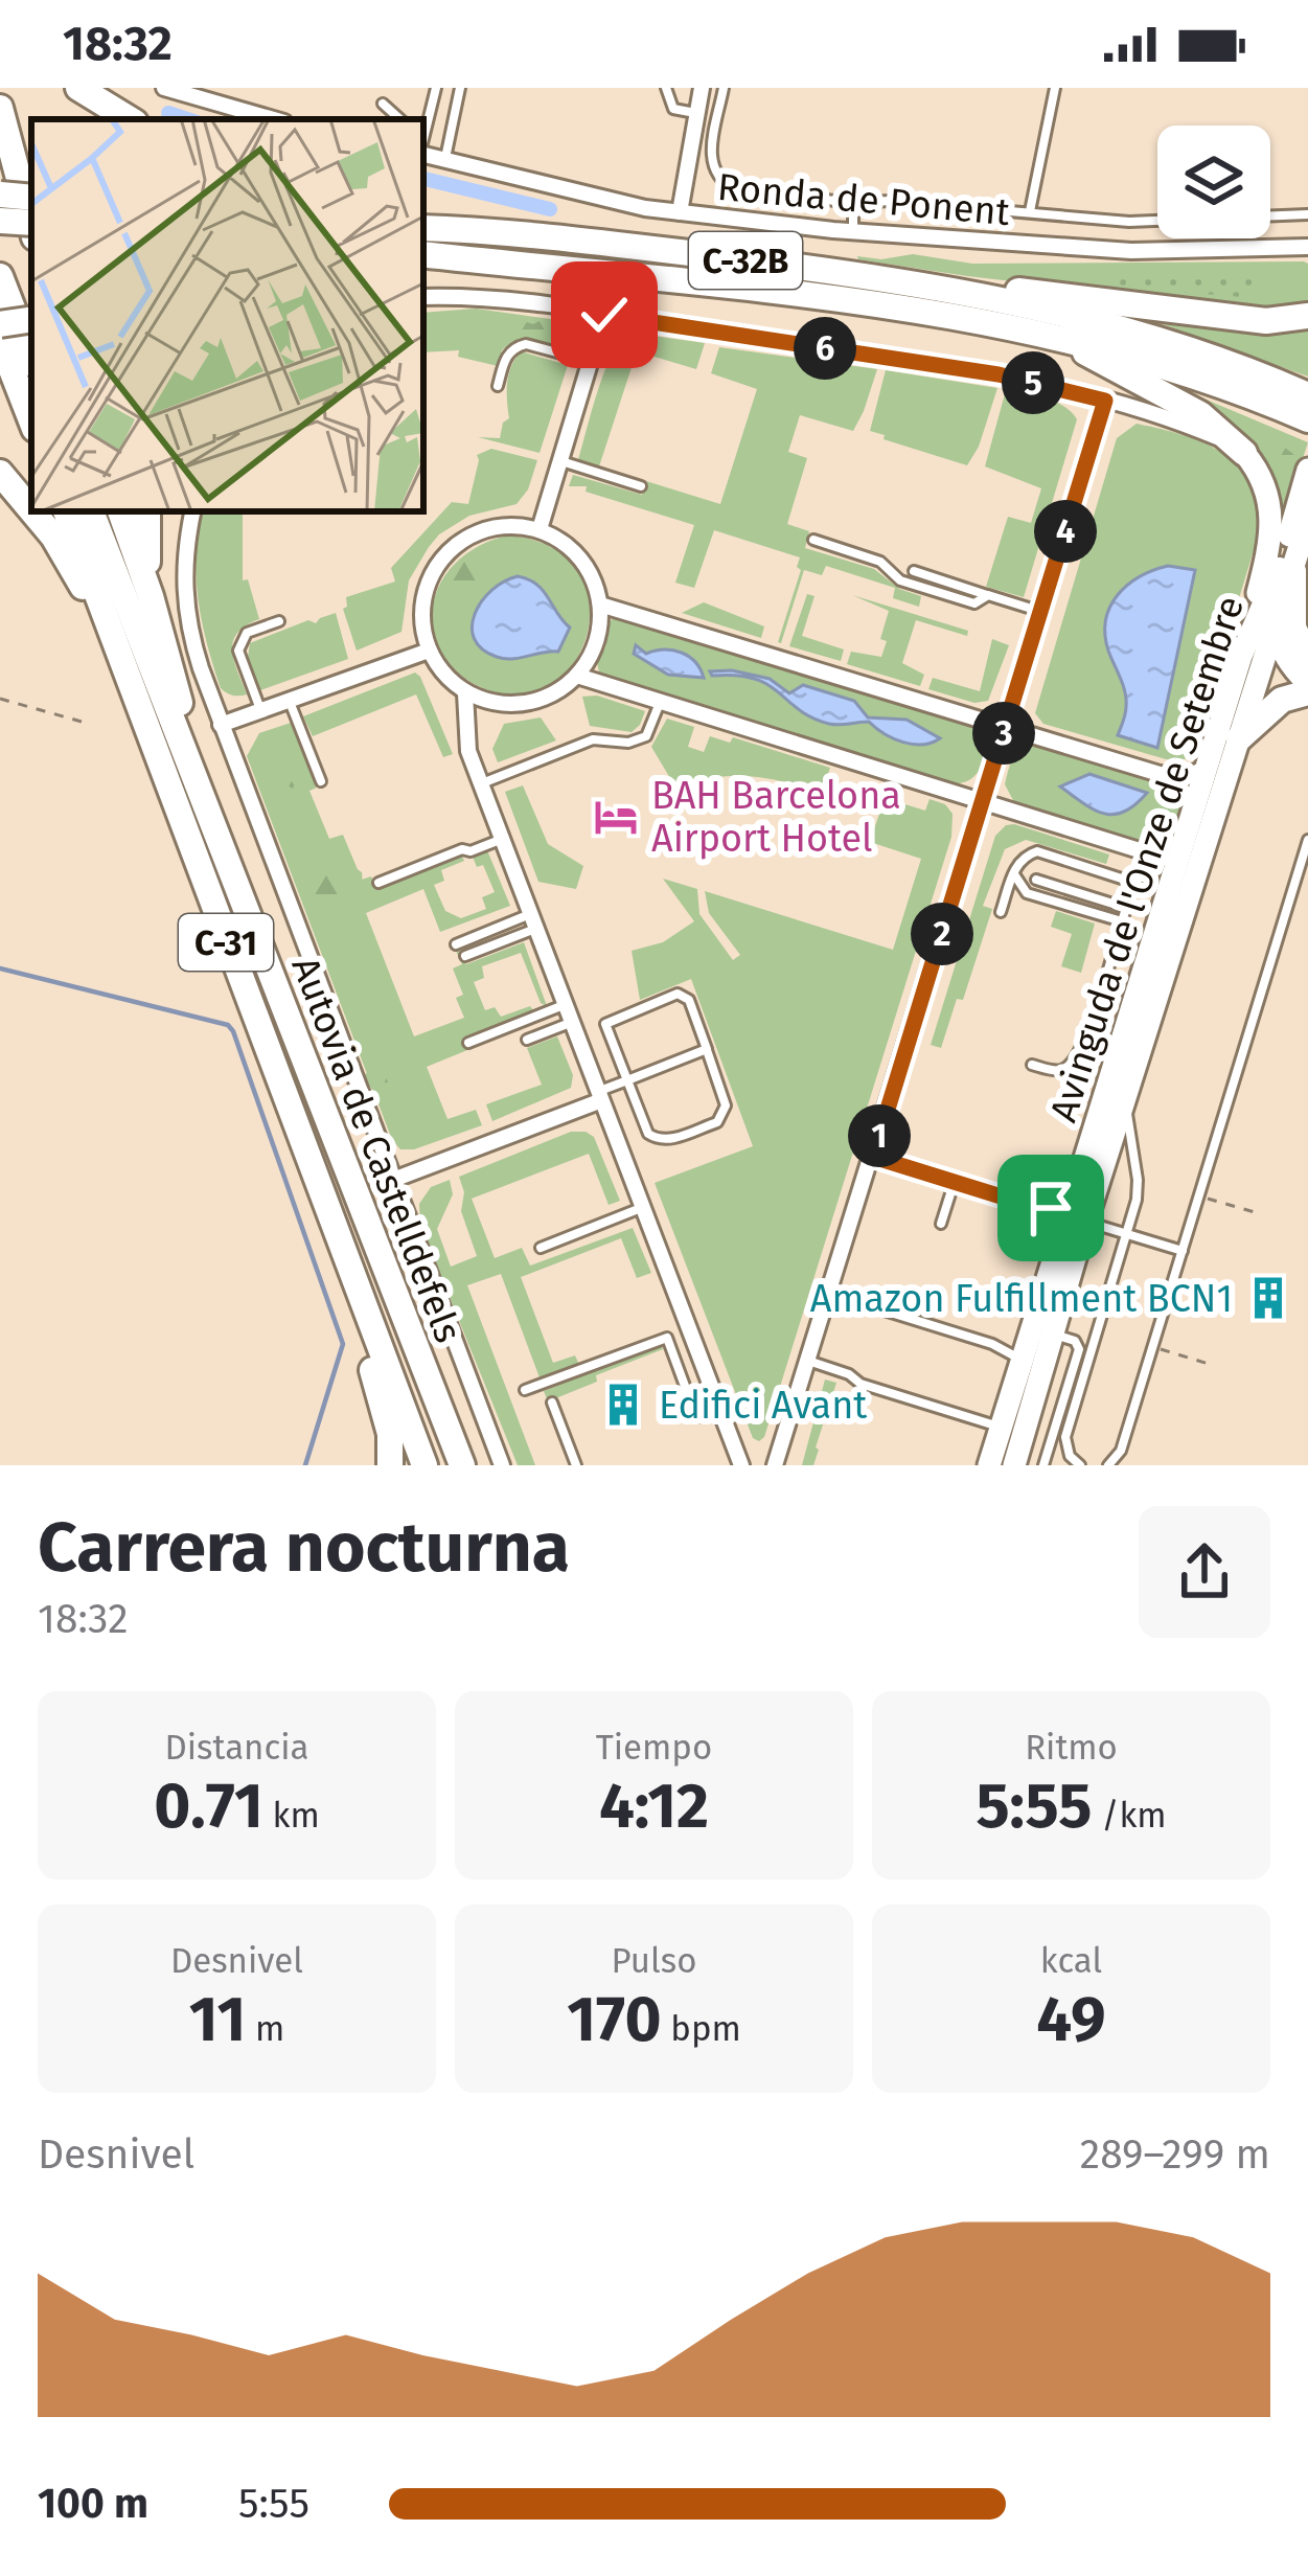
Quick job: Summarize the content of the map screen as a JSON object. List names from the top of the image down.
{
  "streets": {
    "highway": ["C-32B", "C-31", "Autovia de Castelldefels"],
    "main road": ["Avinguda de l'Onze de Setembre"],
    "street": ["Ronda de Ponent"]
  },
  "places": {
    "hotel": ["BAH Barcelona Airport Hotel"],
    "building": ["Amazon Fulfillment BCN1", "Edifici Avant"]
  },
  "page": {
    "status": "18:32",
    "pins": [
      "6",
      "5",
      "4",
      "3",
      "2",
      "1"
    ],
    "heading": ["Carrera nocturna", "18:32"],
    "stats": [
      ["Distancia", "0.71 km"],
      ["Tiempo", "4:12"],
      ["Ritmo", "5:55 /km"],
      ["Desnivel", "11 m"],
      ["Pulso", "170 bpm"],
      ["kcal", "49"]
    ],
    "chart": ["Desnivel", "289–299 m"],
    "list": [
      {
        "name": "100 m",
        "note": "5:55"
      }
    ]
  }
}
